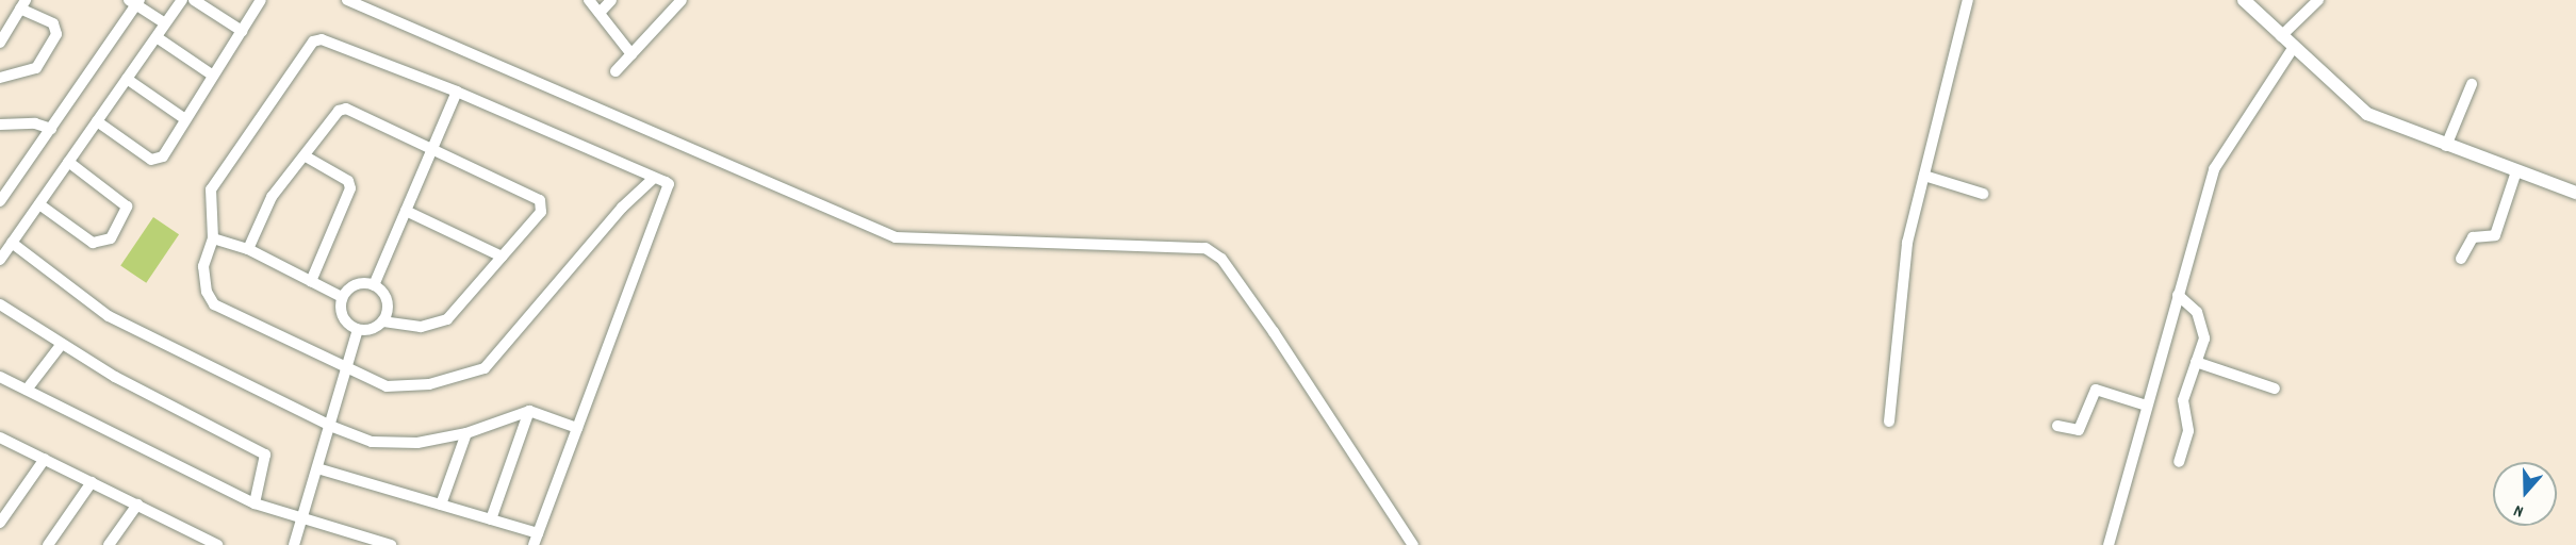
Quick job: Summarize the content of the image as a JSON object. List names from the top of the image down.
{
  "north": "bottom"
}
